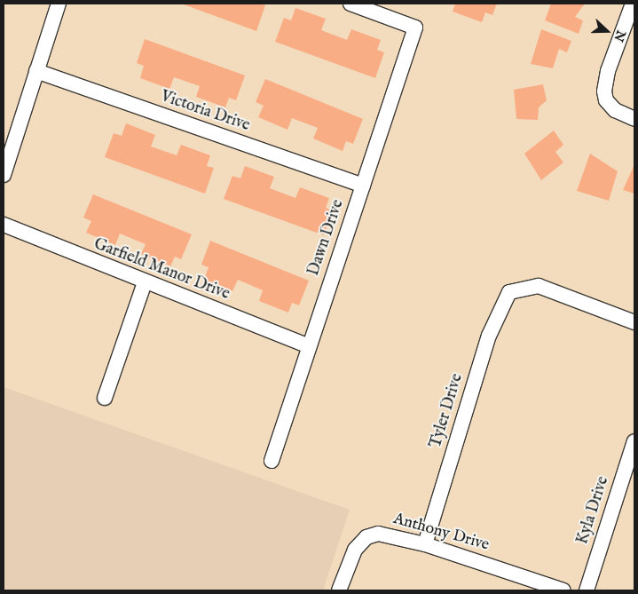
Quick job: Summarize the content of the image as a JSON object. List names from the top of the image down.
{
  "streets": {
    "street": [
      "Victoria Drive",
      "Dawn Drive",
      "Garfield Manor Drive",
      "Tyler Drive",
      "Kyla Drive",
      "Anthony Drive"
    ]
  },
  "crossings": [
    ["Victoria Drive", "Dawn Drive"],
    ["Dawn Drive", "Garfield Manor Drive"],
    ["Tyler Drive", "Anthony Drive"]
  ],
  "north": "right"
}
